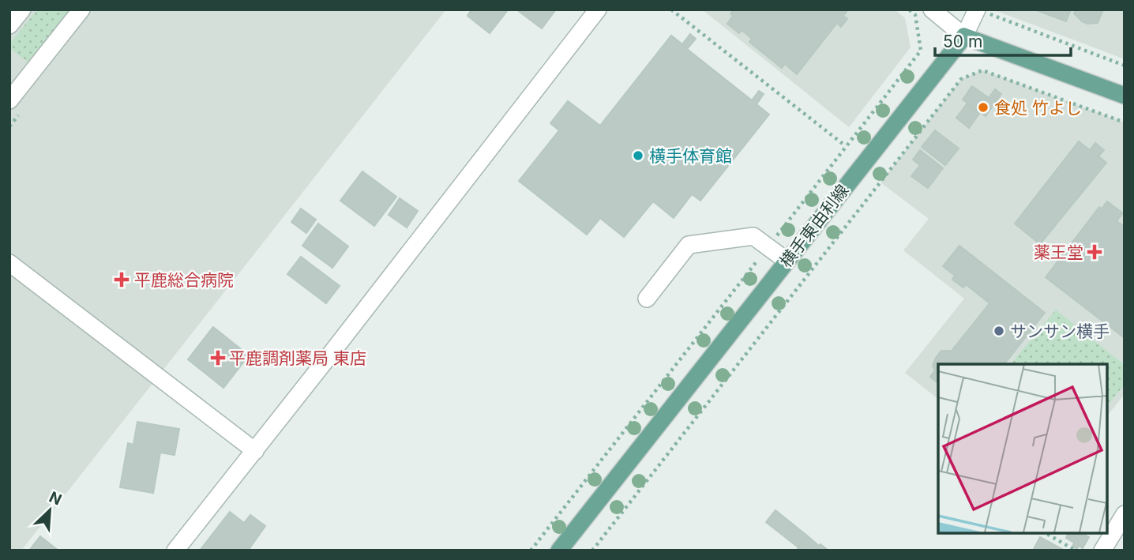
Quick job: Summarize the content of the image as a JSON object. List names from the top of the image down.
{
  "streets": {
    "main road": ["横手東由利線"]
  },
  "places": {
    "other": ["食処 竹よし", "横手体育館", "サンサン横手"],
    "health": ["薬王堂", "平鹿総合病院", "平鹿調剤薬局 東店"]
  },
  "scale_bar": "50 m",
  "north": "top right"
}
